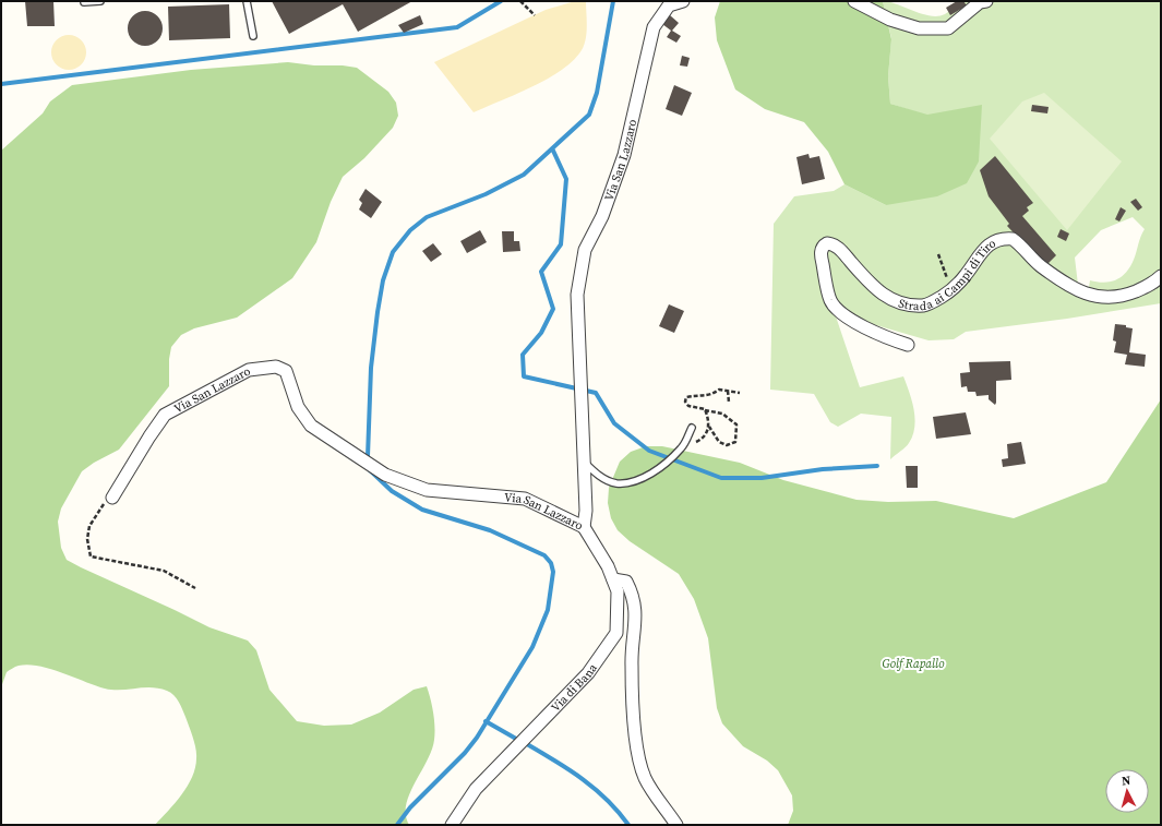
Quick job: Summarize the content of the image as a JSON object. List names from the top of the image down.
{
  "streets": {
    "street": ["Via San Lazzaro", "Strada ai Campi di Tiro", "Via di Bana"]
  },
  "crossings": [
    ["Via San Lazzaro", "Via di Bana"]
  ],
  "parks": ["Golf Rapallo"],
  "north": "top"
}
